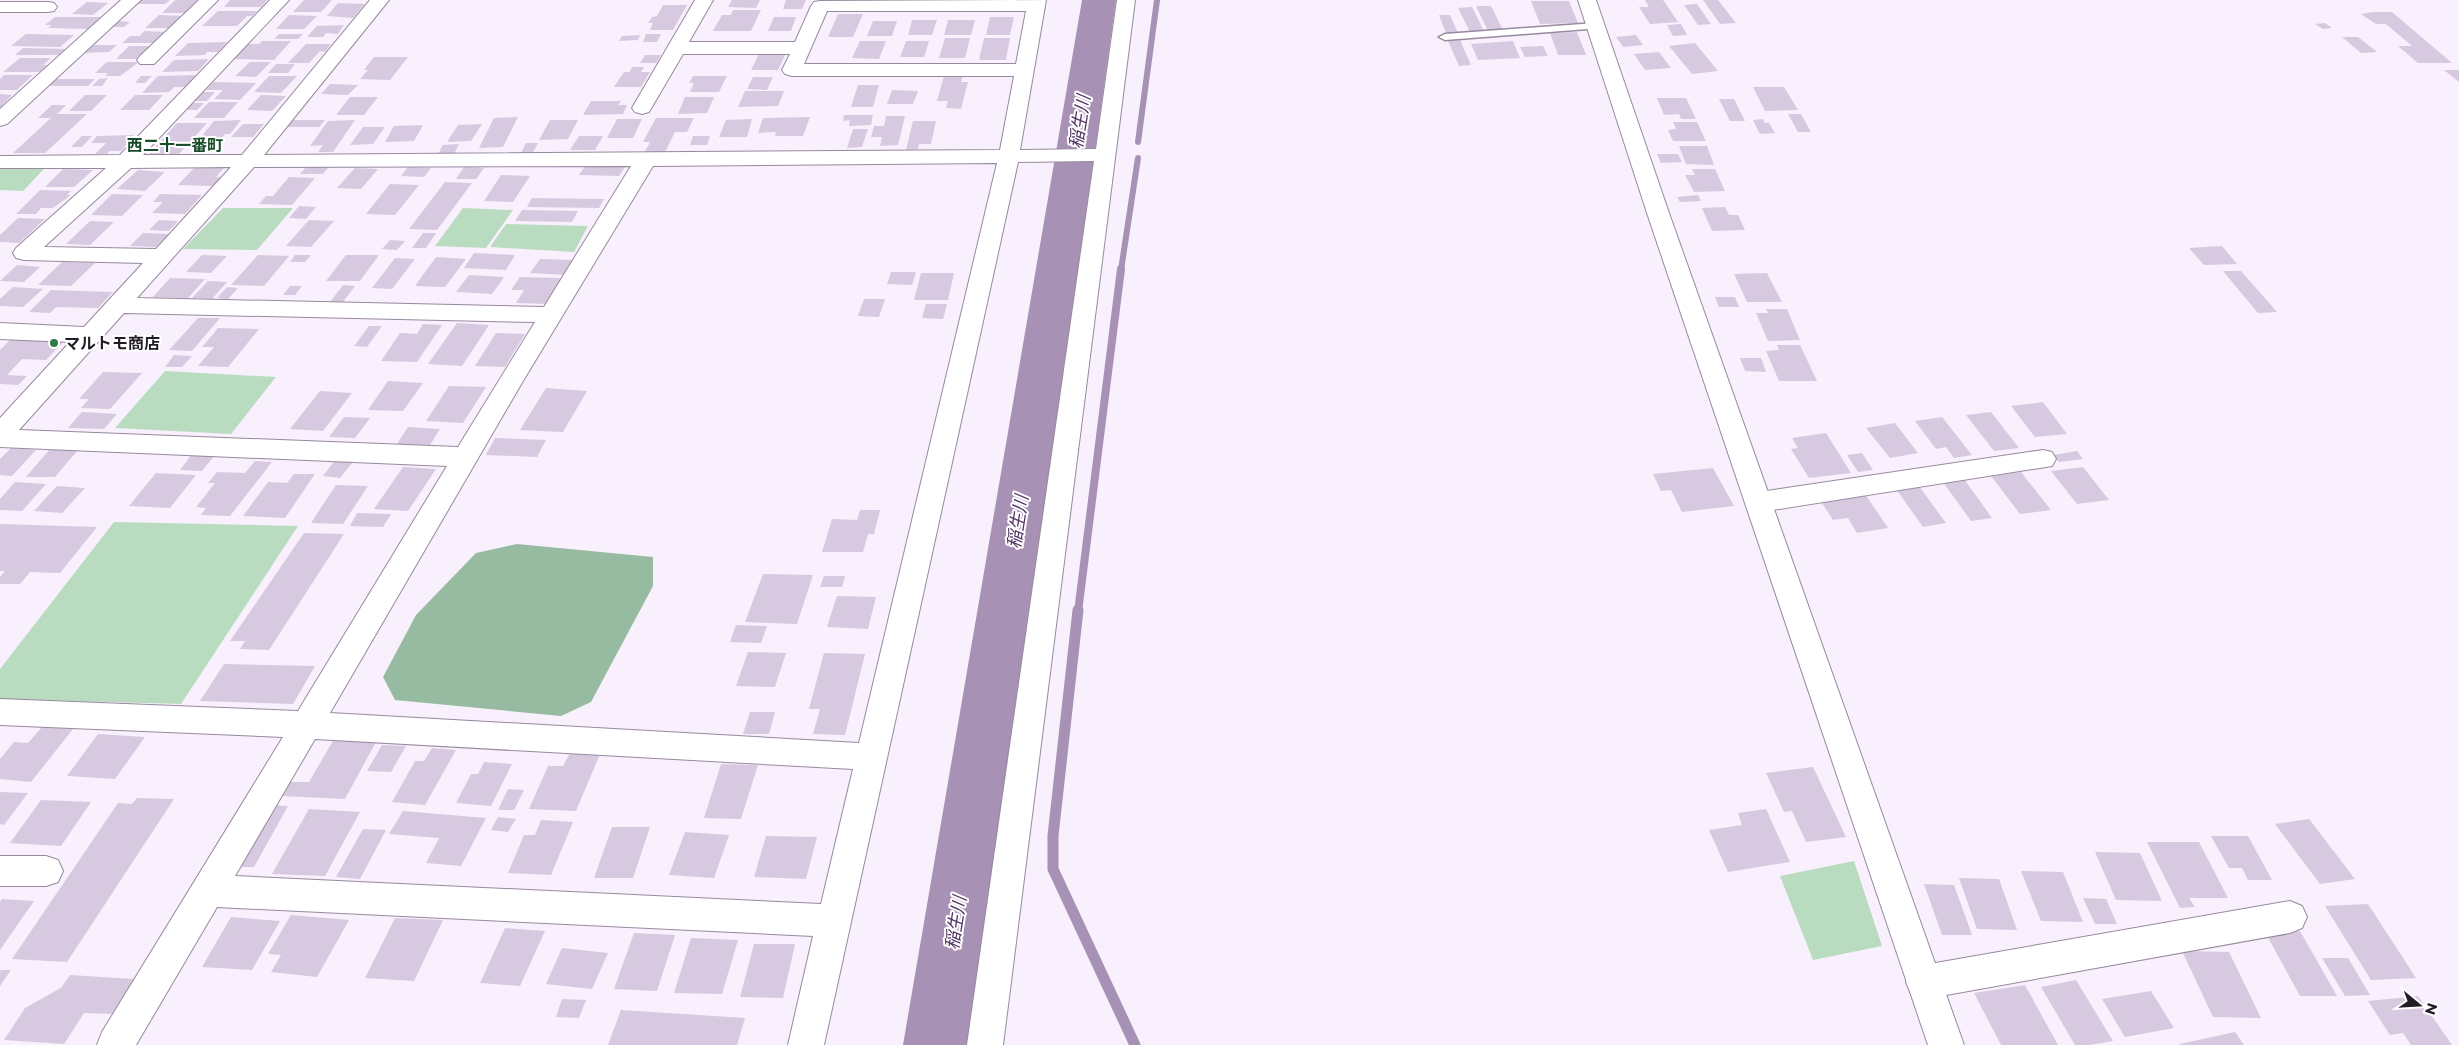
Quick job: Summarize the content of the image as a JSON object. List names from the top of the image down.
{
  "districts": ["西二十一番町"],
  "water": ["稲生川"],
  "places": ["マルトモ商店"],
  "north": "right"
}
